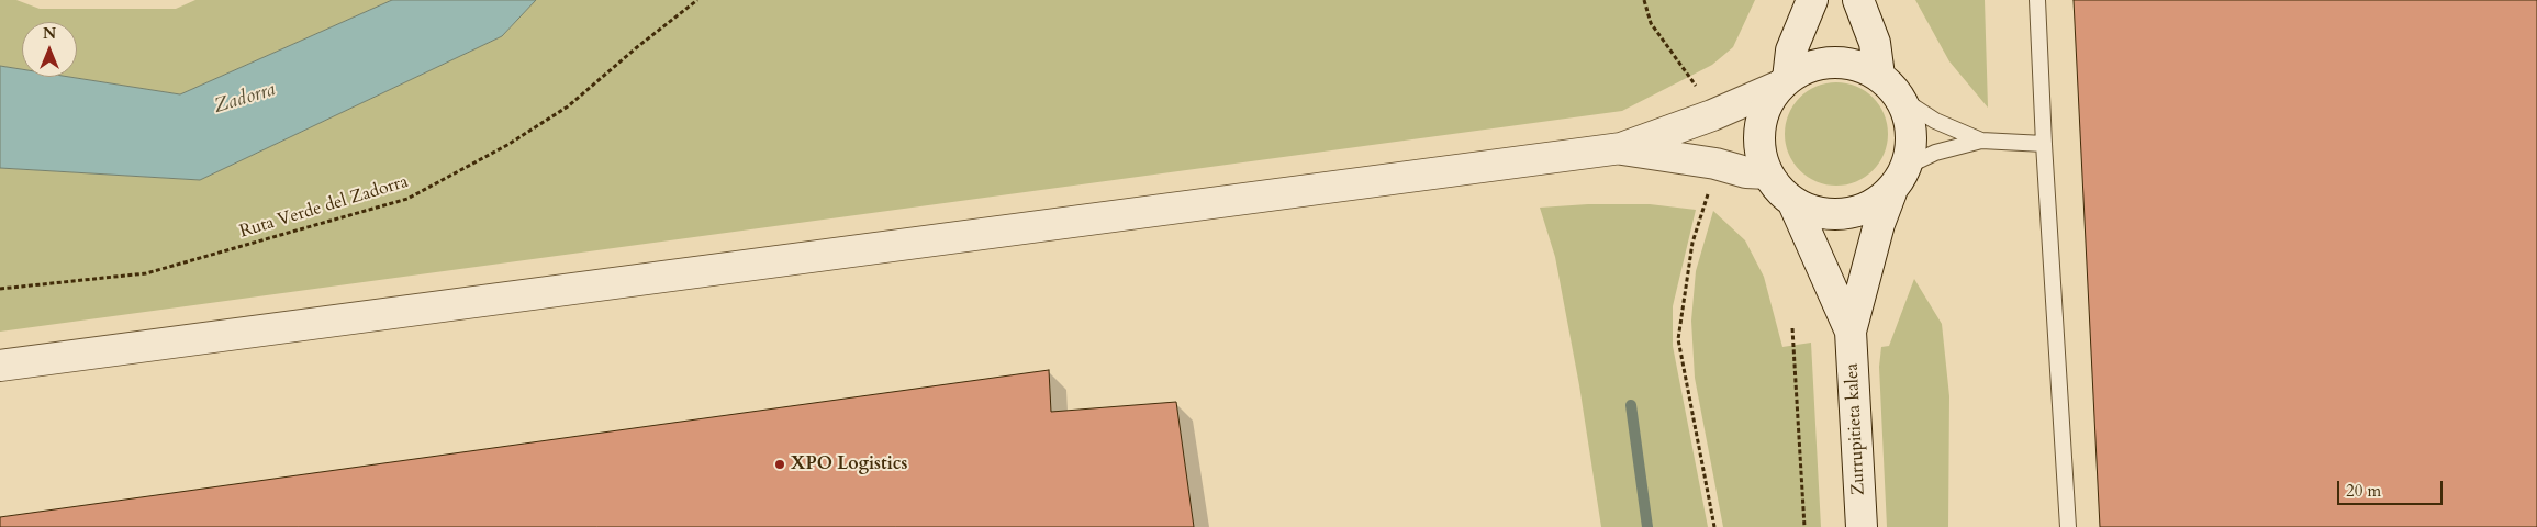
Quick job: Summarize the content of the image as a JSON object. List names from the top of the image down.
{
  "streets": {
    "street": ["Zurrupitieta kalea"],
    "path": ["Ruta Verde del Zadorra"]
  },
  "water": ["Zadorra"],
  "places": ["XPO Logistics"],
  "scale_bar": "20 m",
  "north": "top"
}
